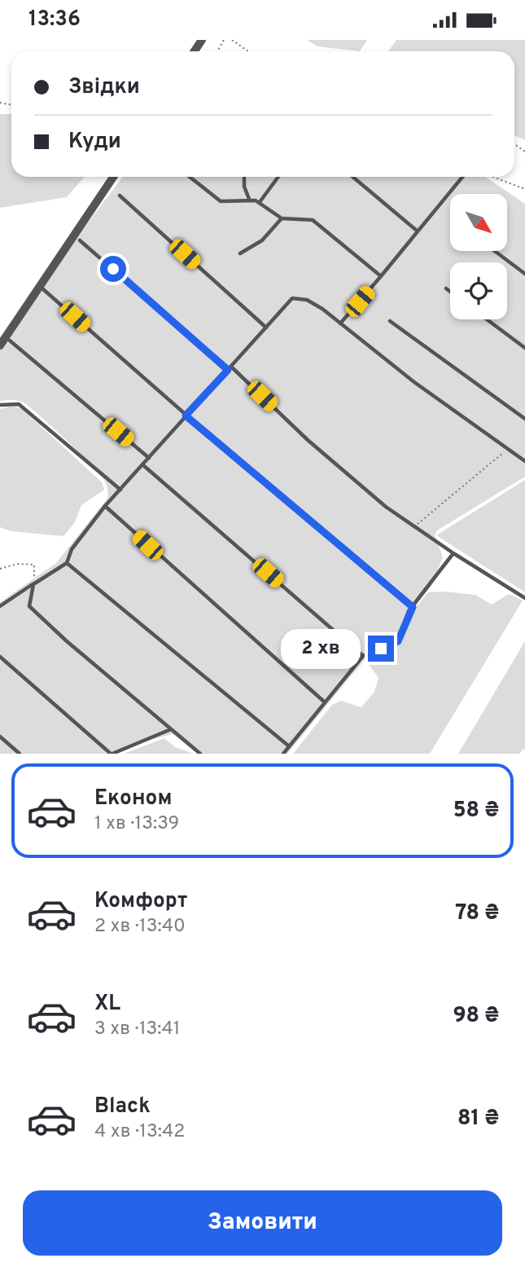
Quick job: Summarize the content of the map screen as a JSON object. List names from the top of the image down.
{
  "north": "bottom right",
  "page": {
    "status": "13:36",
    "banner": ["Звідки", "Куди"],
    "bubble": "2 хв",
    "list": [
      {
        "name": "Економ",
        "note": "1 хв · 13:39",
        "value": "58 ₴"
      },
      {
        "name": "Комфорт",
        "note": "2 хв · 13:40",
        "value": "78 ₴"
      },
      {
        "name": "XL",
        "note": "3 хв · 13:41",
        "value": "98 ₴"
      },
      {
        "name": "Black",
        "note": "4 хв · 13:42",
        "value": "81 ₴"
      }
    ],
    "buttons": "Замовити"
  }
}
